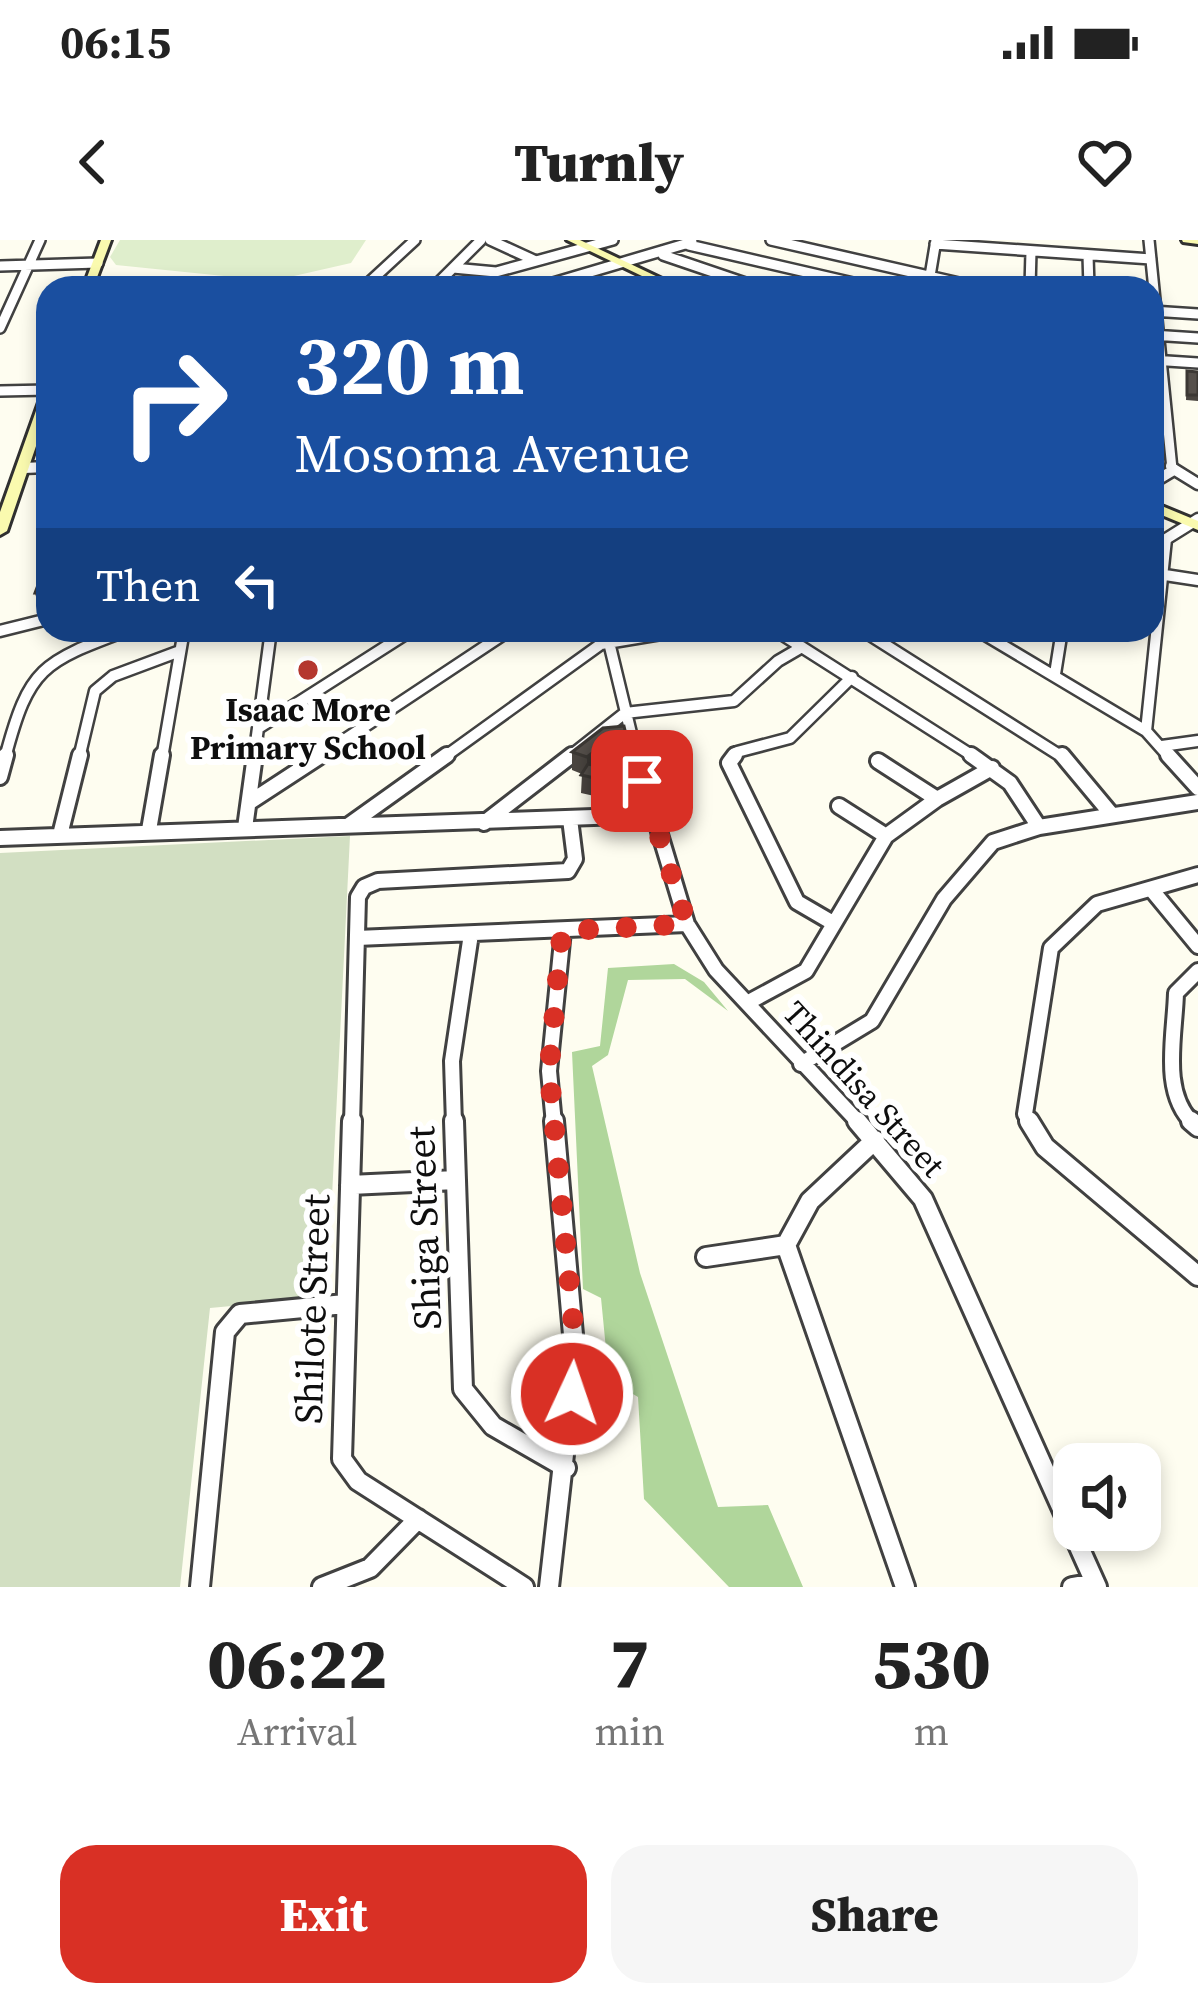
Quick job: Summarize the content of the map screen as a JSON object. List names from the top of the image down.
{
  "streets": {
    "street": ["Thindisa Street", "Shiga Street", "Shilote Street"]
  },
  "places": ["Isaac More Primary School"],
  "page": {
    "status": "06:15",
    "header": "Turnly",
    "turn": ["320 m", "Mosoma Avenue"],
    "then": "Then",
    "eta": [
      "06:22",
      "Arrival",
      "7",
      "min",
      "530",
      "m"
    ],
    "buttons": ["Exit", "Share"]
  }
}
